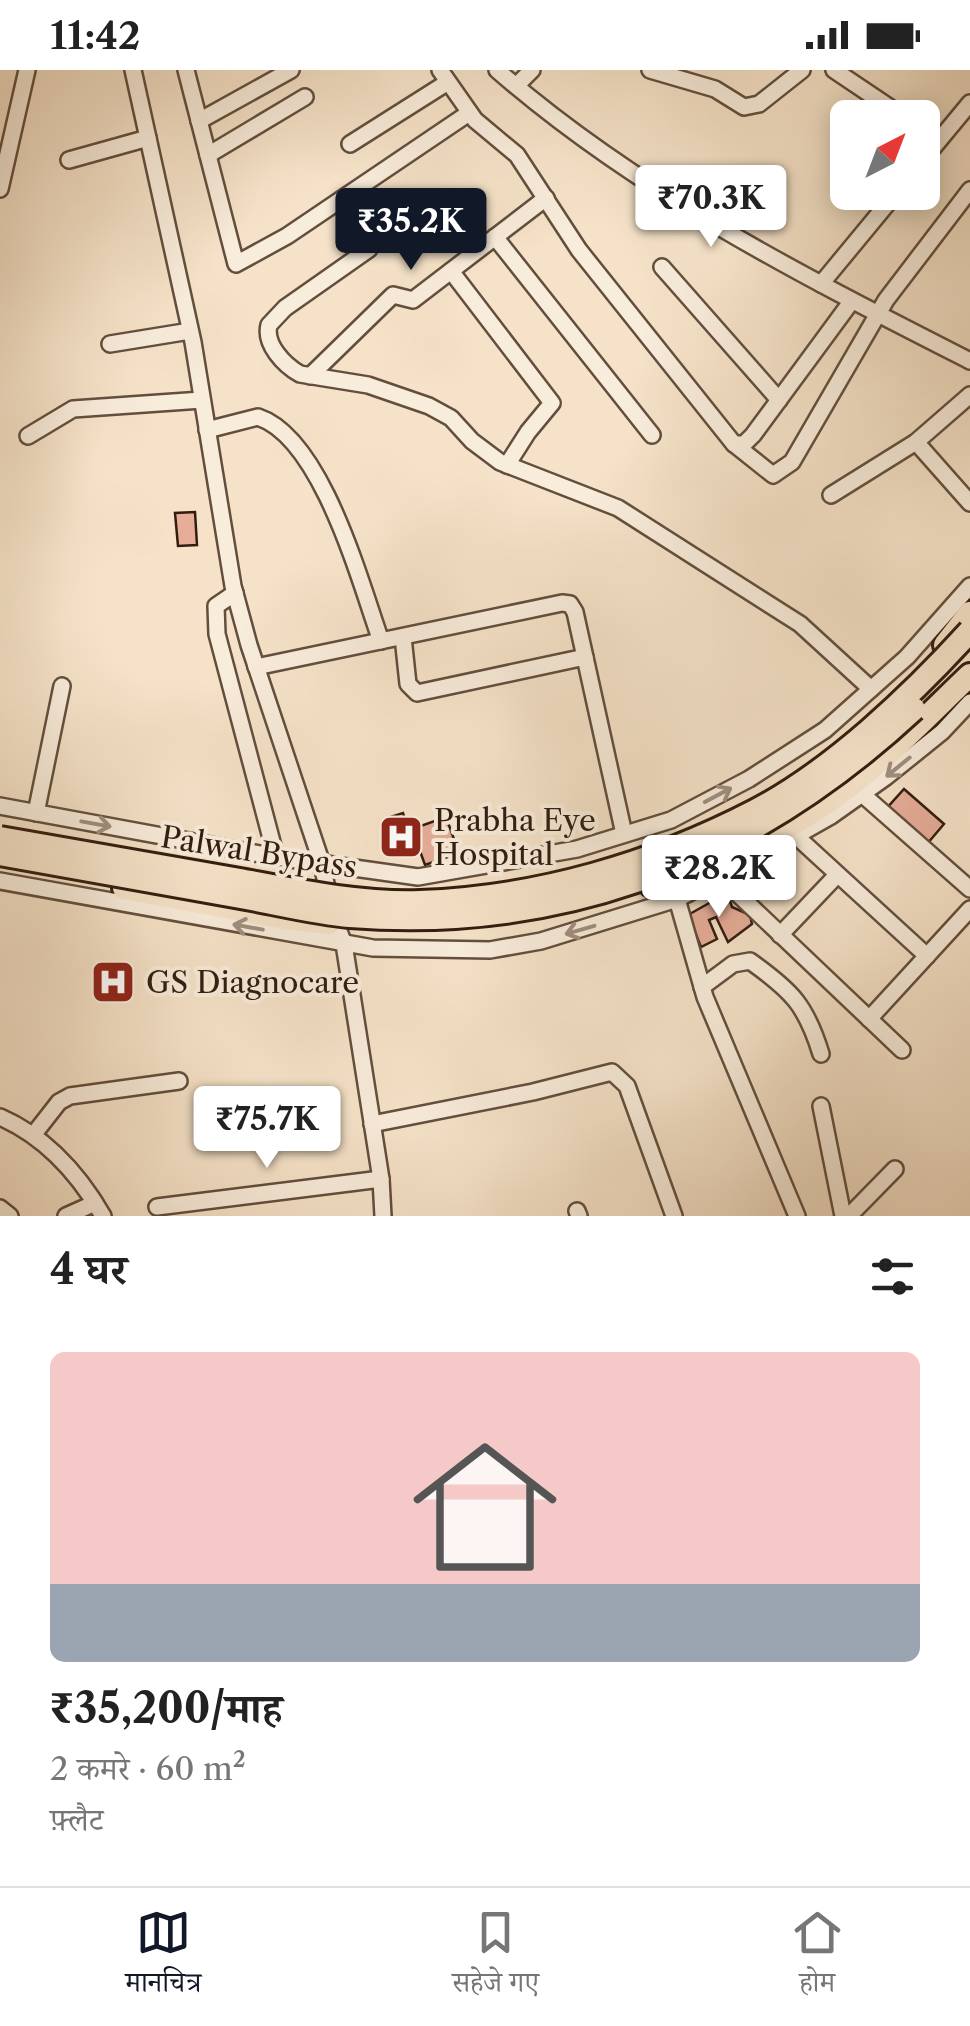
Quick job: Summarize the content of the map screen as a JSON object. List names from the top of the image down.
{
  "streets": {
    "highway": ["Palwal Bypass"]
  },
  "places": {
    "hospital": ["Prabha Eye Hospital", "GS Diagnocare"]
  },
  "north": "top right",
  "page": {
    "status": "11:42",
    "price": [
      "₹70.3K",
      "₹35.2K",
      "₹28.2K",
      "₹75.7K"
    ],
    "heading": "4 घर",
    "list": [
      {
        "name": "₹35,200/माह",
        "note": "2 कमरे · 60 m² · फ़्लैट"
      }
    ],
    "tabs": ["मानचित्र", "सहेजे गए", "होम"]
  }
}
